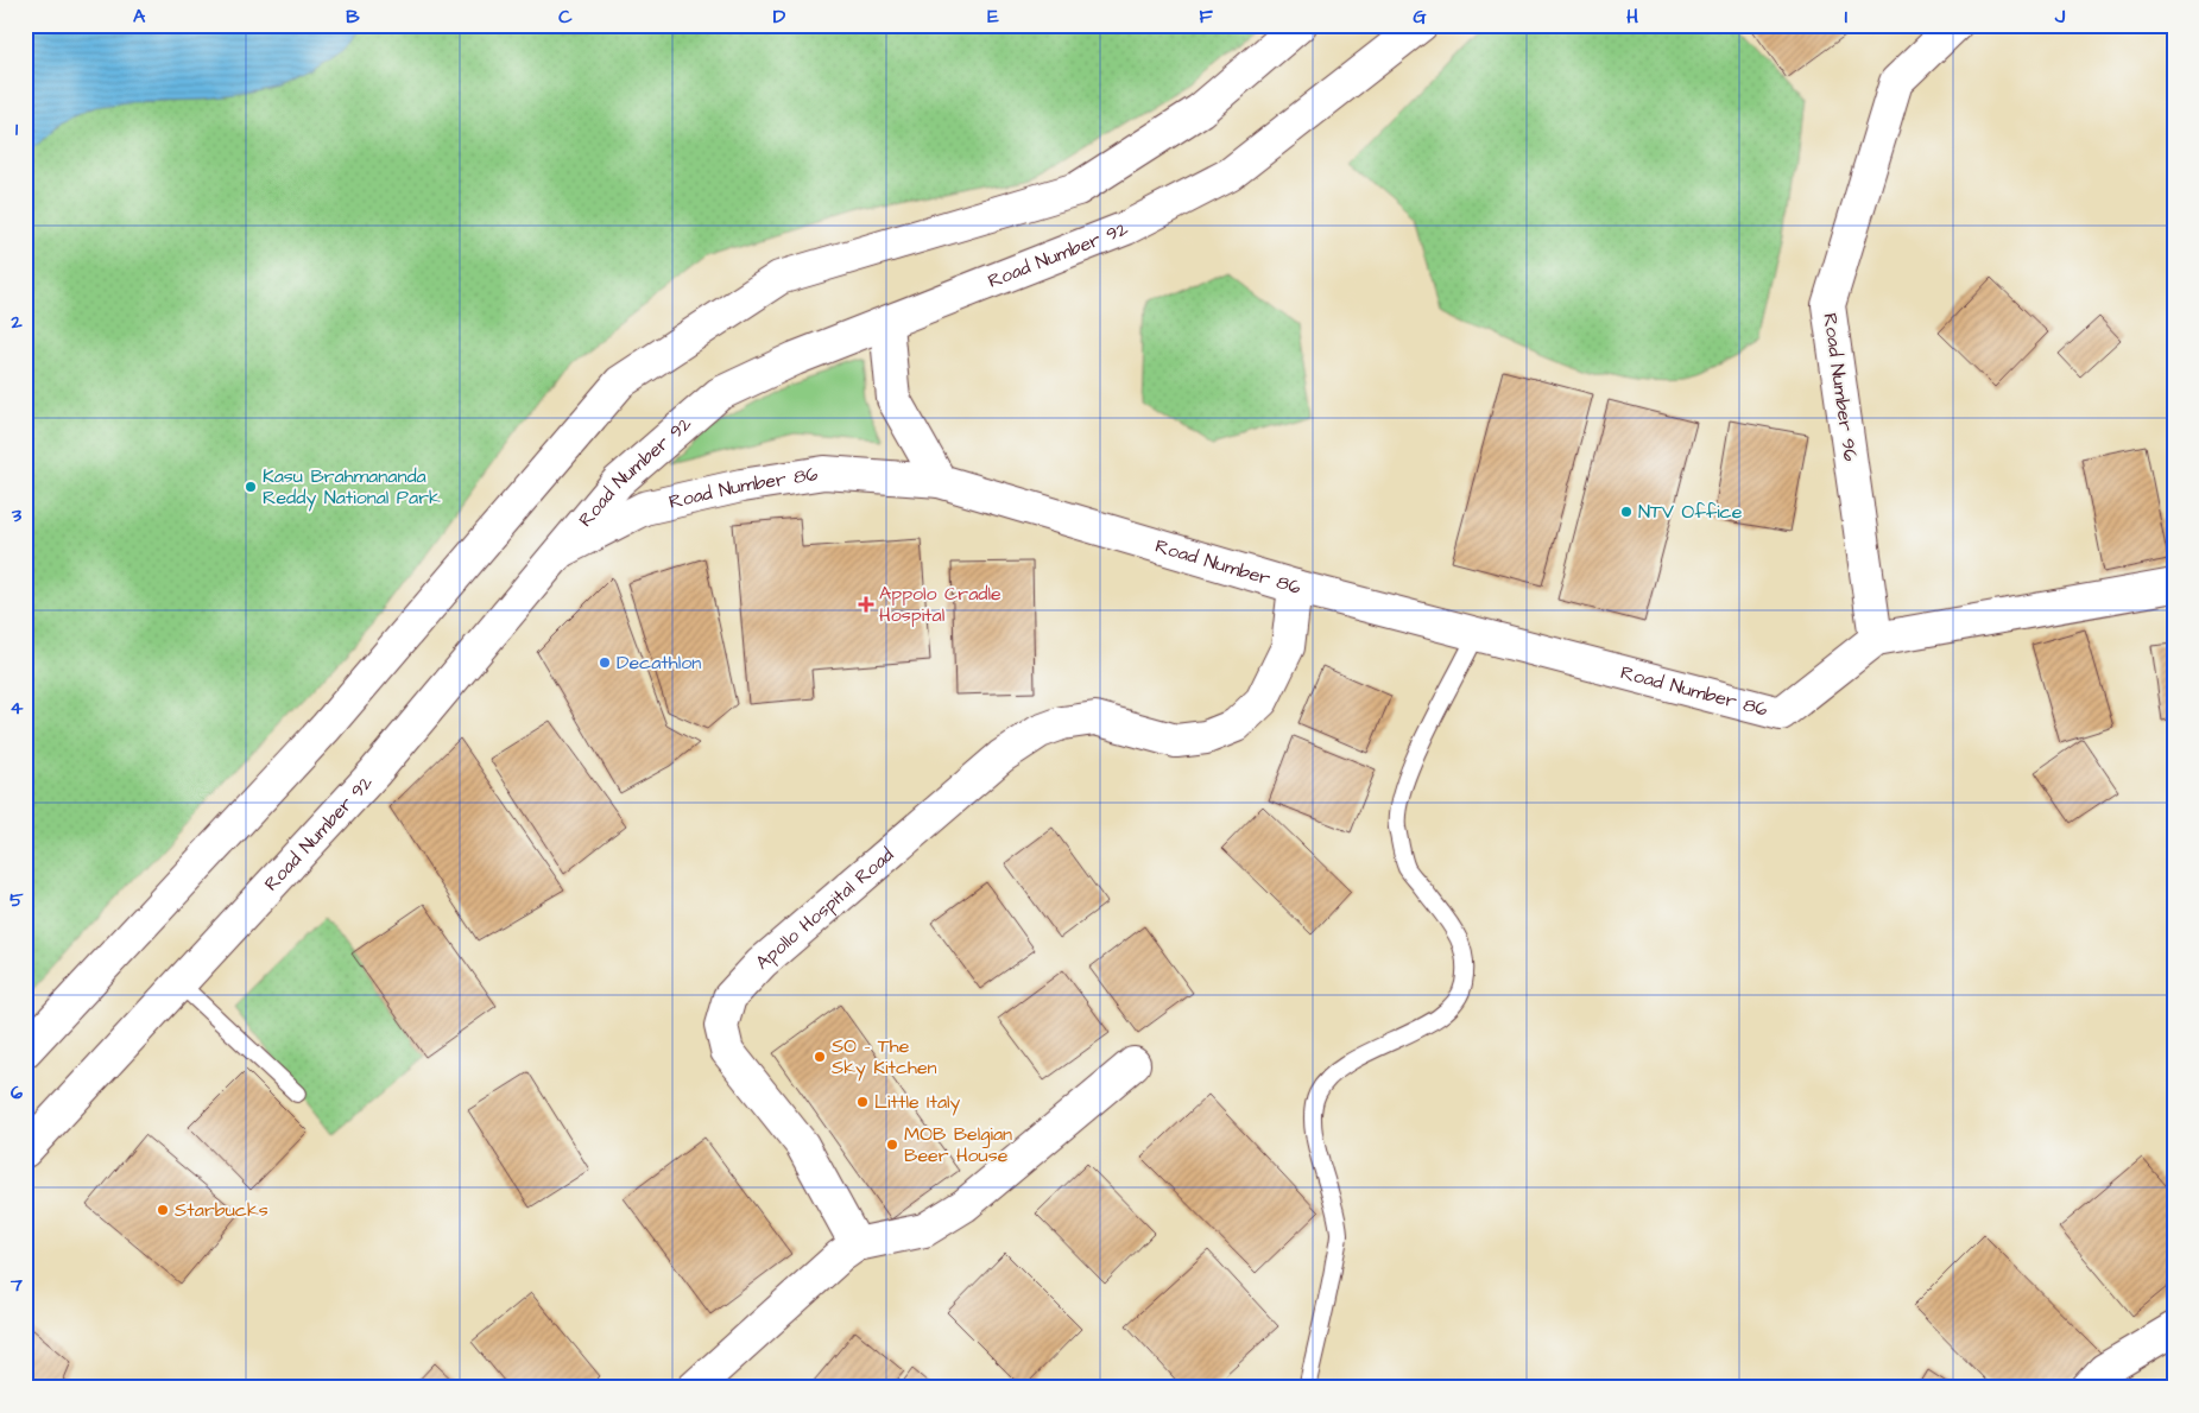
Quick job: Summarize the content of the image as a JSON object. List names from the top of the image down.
{
  "streets": {
    "street": [
      "Road Number 92",
      "Road Number 96",
      "Road Number 86",
      "Apollo Hospital Road"
    ]
  },
  "crossings": [
    ["Road Number 92", "Road Number 86"],
    ["Road Number 96", "Road Number 86"],
    ["Road Number 86", "Apollo Hospital Road"]
  ],
  "places": {
    "other": [
      "Kasu Brahmananda Reddy National Park",
      "NTV Office",
      "Decathlon",
      "SO - The Sky Kitchen",
      "Little Italy",
      "MOB Belgian Beer House",
      "Starbucks"
    ],
    "health": ["Appolo Cradle Hospital"]
  },
  "grid": {
    "columns": [
      "A",
      "B",
      "C",
      "D",
      "E",
      "F",
      "G",
      "H",
      "I",
      "J"
    ],
    "rows": [
      "1",
      "2",
      "3",
      "4",
      "5",
      "6",
      "7"
    ]
  }
}
